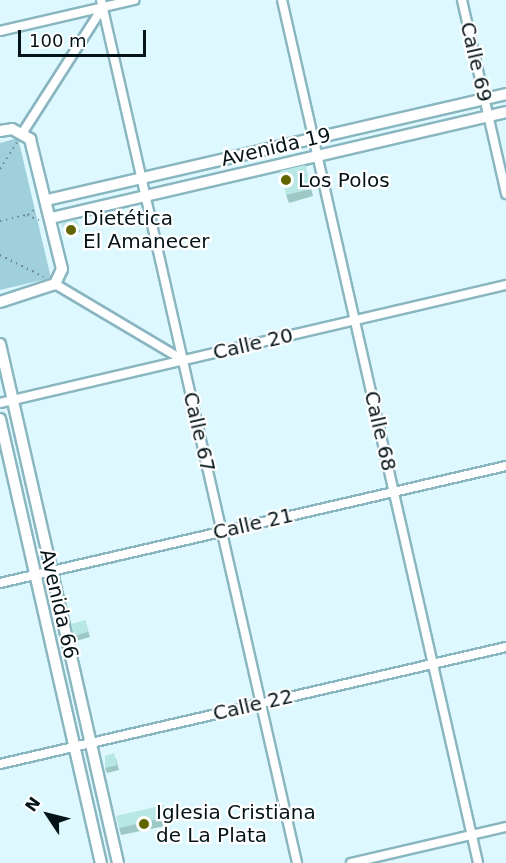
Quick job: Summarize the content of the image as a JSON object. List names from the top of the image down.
{
  "streets": {
    "main road": ["Avenida 19", "Avenida 66"],
    "street": [
      "Calle 69",
      "Calle 20",
      "Calle 68",
      "Calle 67",
      "Calle 21",
      "Calle 22"
    ]
  },
  "crossings": [
    ["Calle 69", "Avenida 19"],
    ["Avenida 19", "Calle 68"],
    ["Avenida 19", "Calle 67"],
    ["Calle 20", "Calle 68"],
    ["Calle 20", "Calle 67"],
    ["Calle 20", "Avenida 66"],
    ["Calle 68", "Calle 21"],
    ["Calle 68", "Calle 22"],
    ["Calle 67", "Calle 21"],
    ["Calle 67", "Calle 22"],
    ["Calle 21", "Avenida 66"],
    ["Avenida 66", "Calle 22"]
  ],
  "places": ["Los Polos", "Dietética El Amanecer", "Iglesia Cristiana de La Plata"],
  "scale_bar": "100 m",
  "north": "top left"
}
